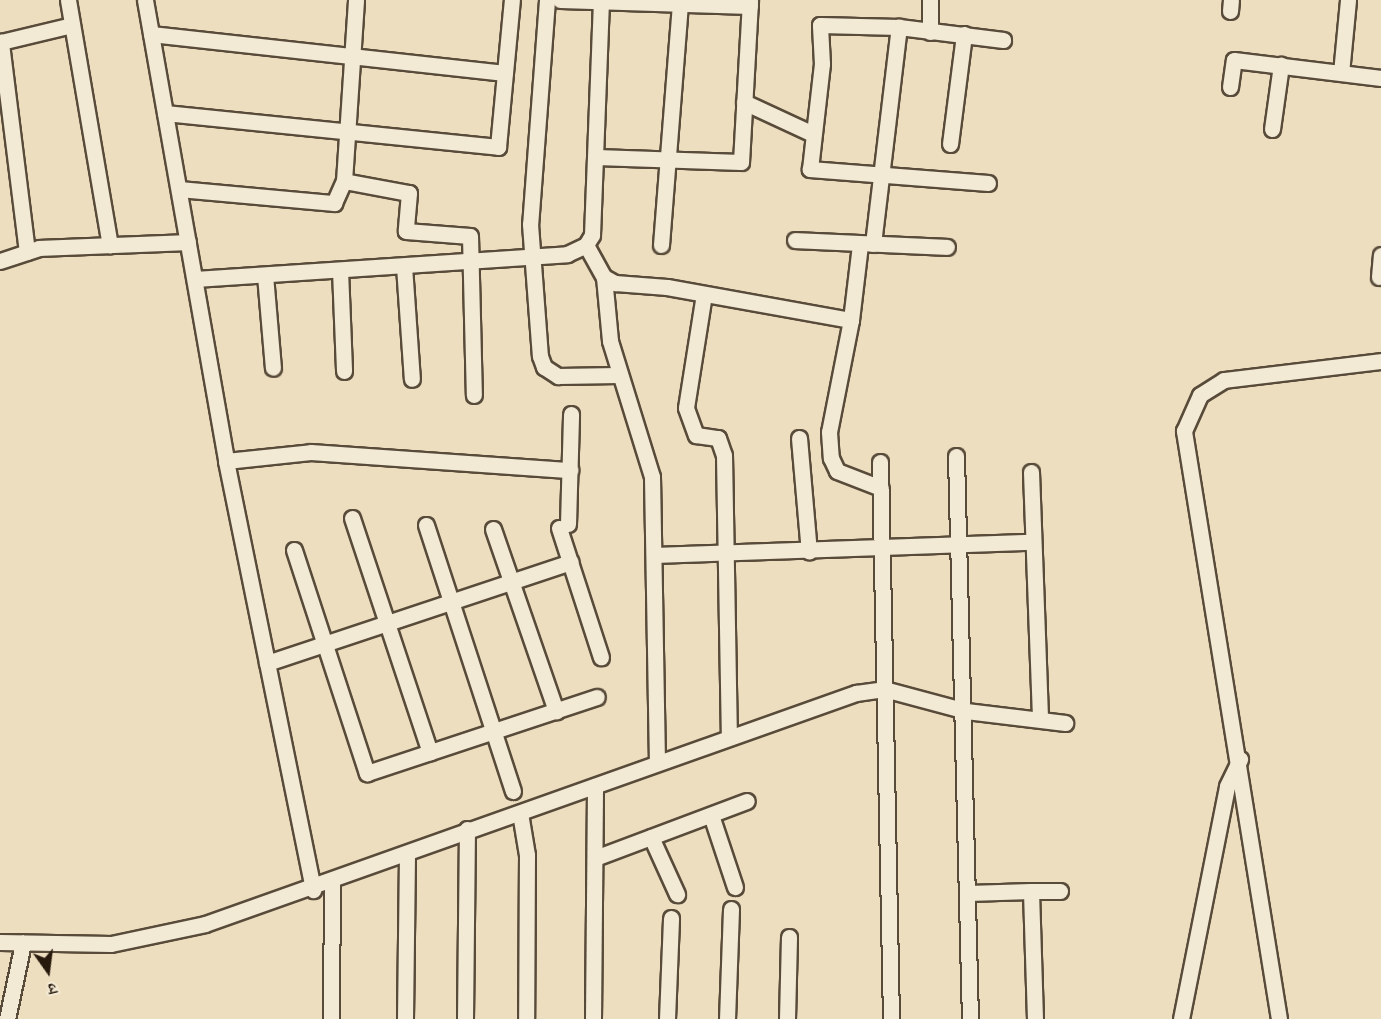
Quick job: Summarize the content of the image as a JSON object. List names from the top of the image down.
{
  "north": "bottom"
}
